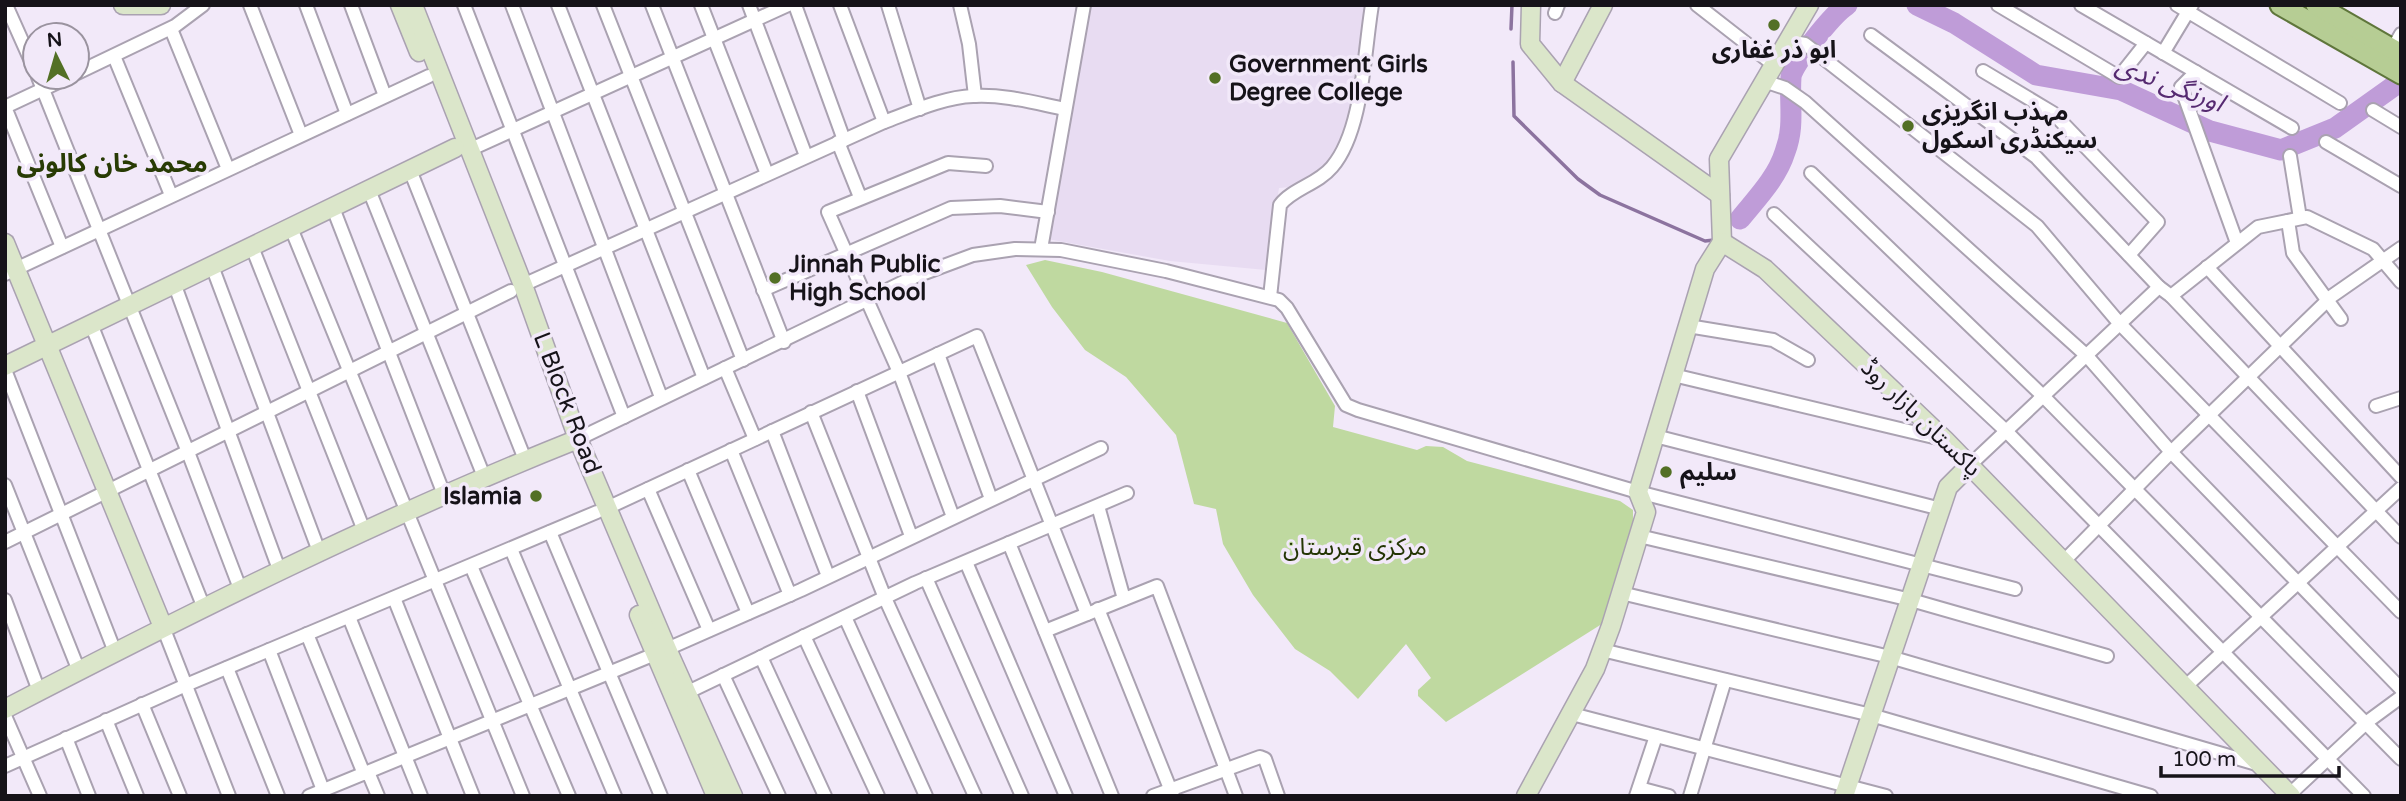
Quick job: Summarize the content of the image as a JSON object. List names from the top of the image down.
{
  "streets": {
    "street": ["L Block Road", "پاکستان بازار روڈ"]
  },
  "districts": ["محمد خان کالونی"],
  "water": ["اورنگی ندی"],
  "parks": ["مرکزی قبرستان"],
  "places": [
    "ابو ذر غفاری",
    "Government Girls Degree College",
    "مہذب انگریزی سیکنڈری اسکول",
    "Jinnah Public High School",
    "سلیم",
    "Islamia"
  ],
  "scale_bar": "100 m",
  "north": "top"
}
